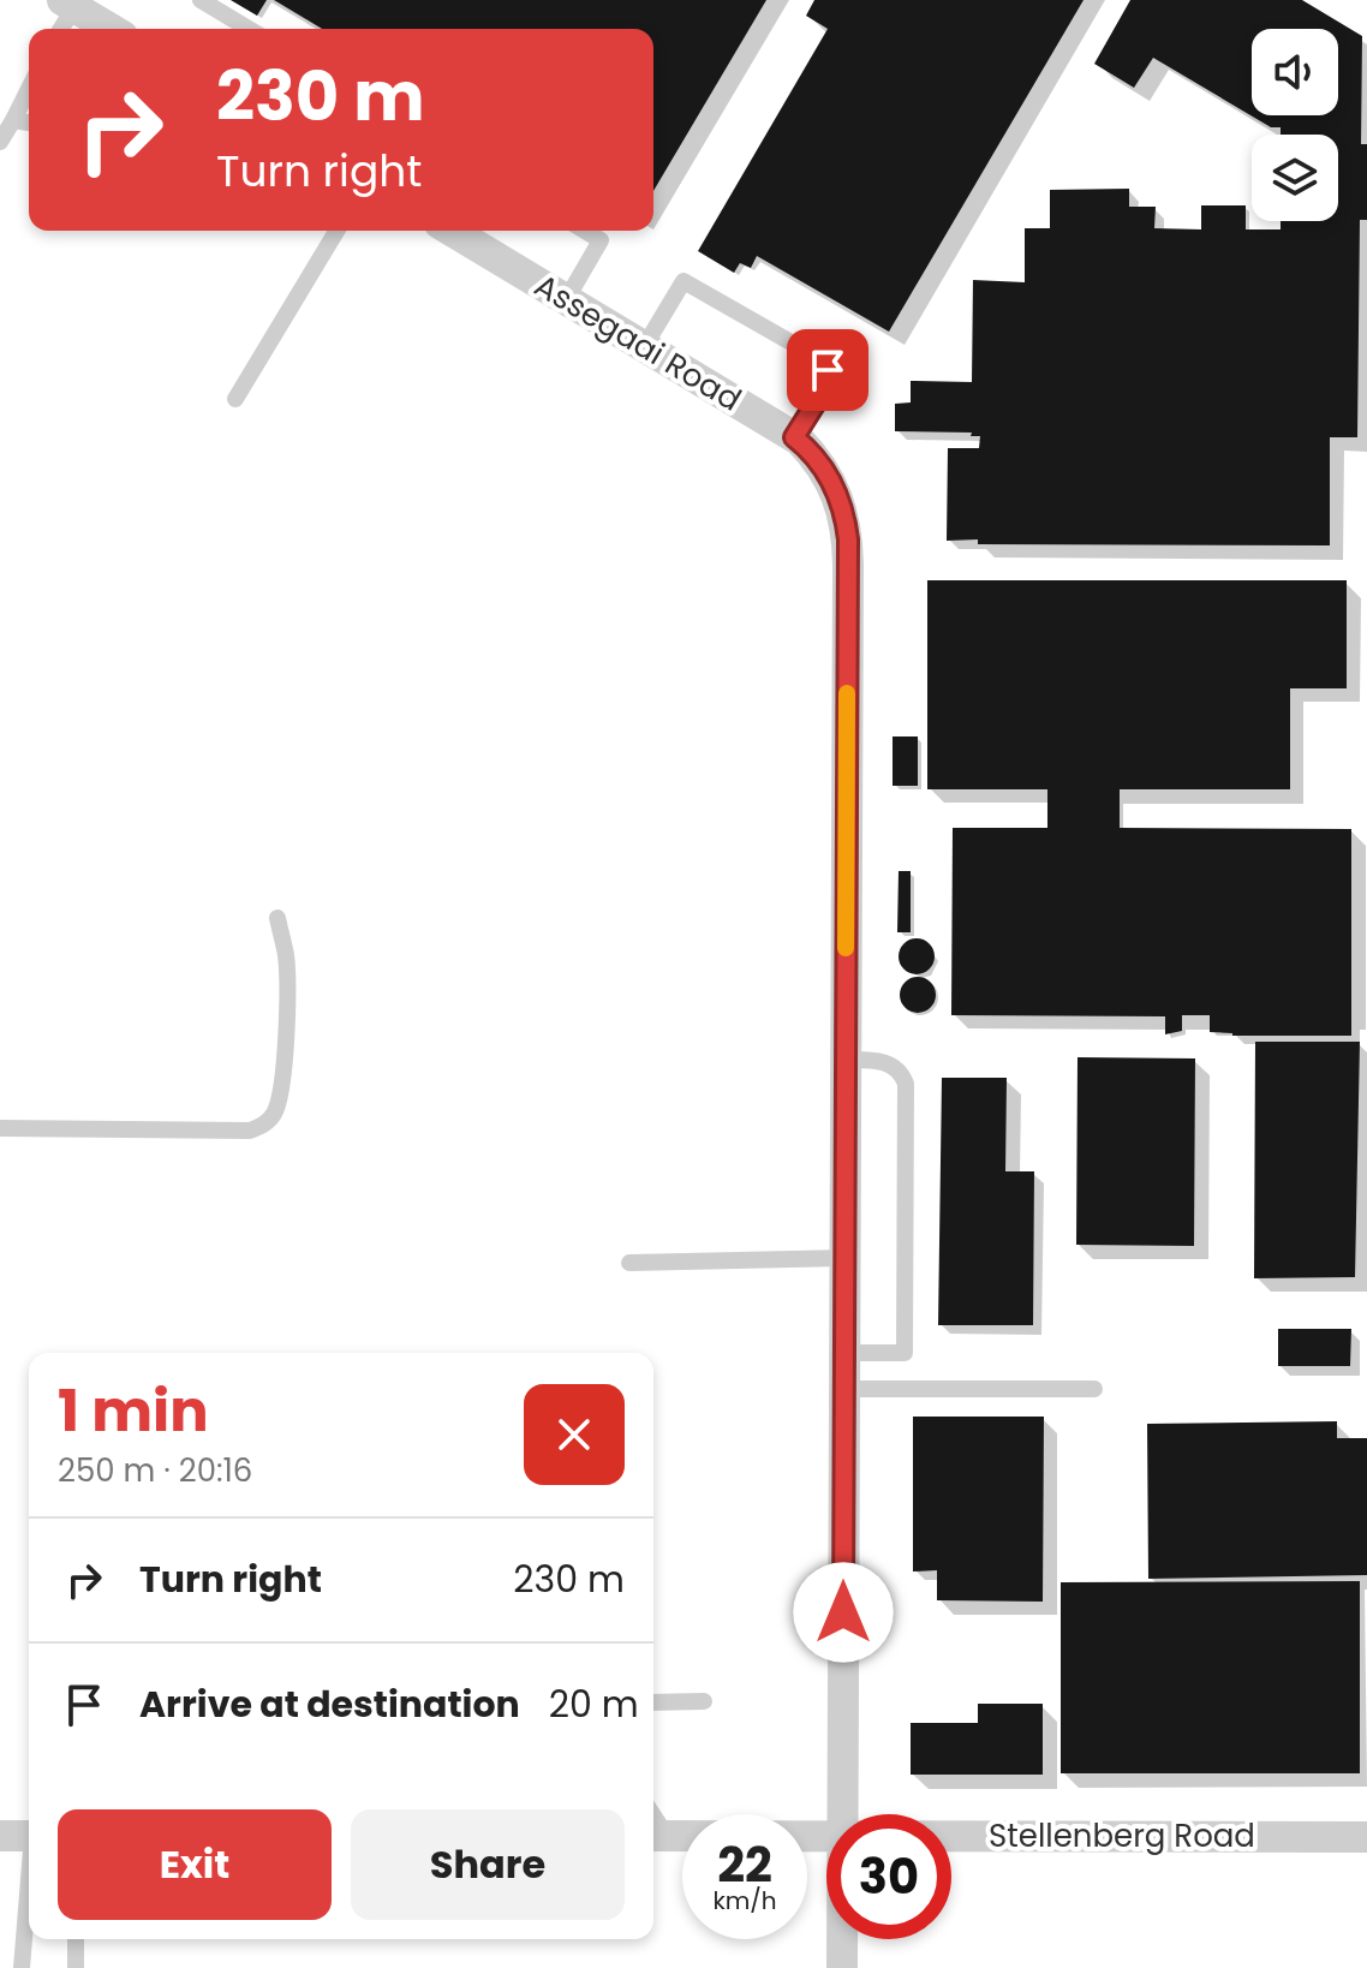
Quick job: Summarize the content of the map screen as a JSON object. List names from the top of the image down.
{
  "streets": {
    "street": ["Assegaai Road", "Stellenberg Road"]
  },
  "page": {
    "turn": ["230 m", "Turn right"],
    "heading": ["1 min", "250 m · 20:16"],
    "list": [
      {
        "name": "Turn right",
        "value": "230 m"
      },
      {
        "name": "Arrive at destination",
        "value": "20 m"
      }
    ],
    "buttons": ["Exit", "Share"],
    "speed": "22 km/h",
    "limit": "30"
  }
}
